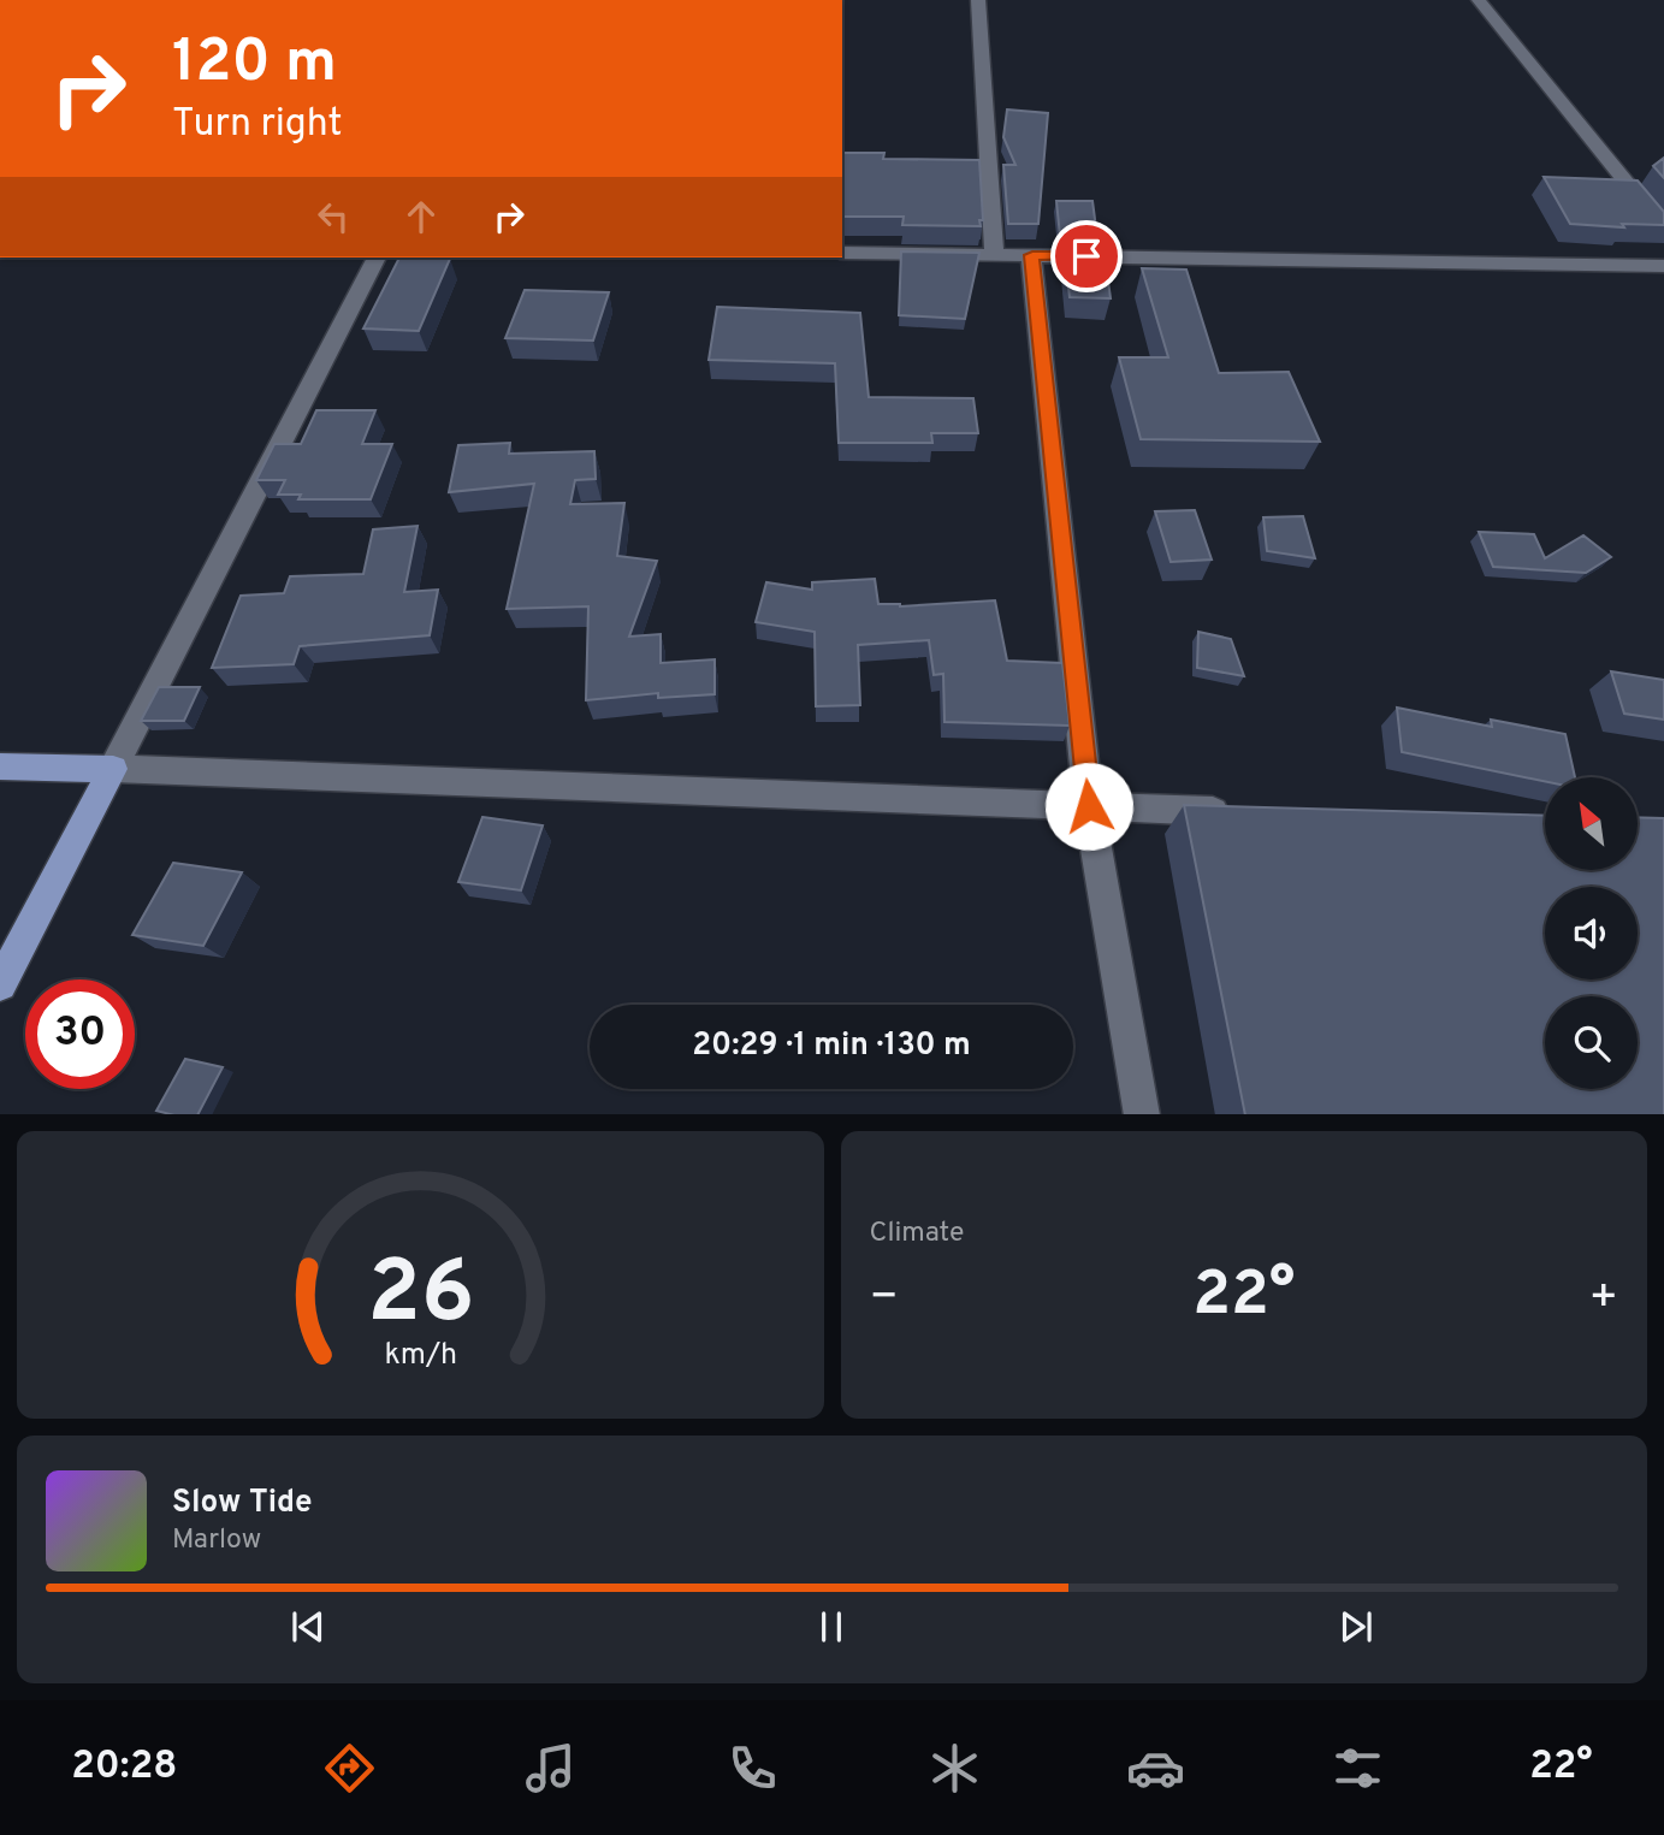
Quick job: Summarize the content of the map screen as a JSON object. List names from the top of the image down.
{
  "north": "top left",
  "page": {
    "turn": ["120 m", "Turn right"],
    "limit": "30",
    "trip": "20:29 · 1 min · 130 m",
    "tile": "Climate",
    "heat": ["−", "22°", "+"],
    "song": ["Slow Tide", "Marlow"],
    "tabs": ["20:28", "22°"],
    "gauge": ["26", "km/h"]
  }
}
